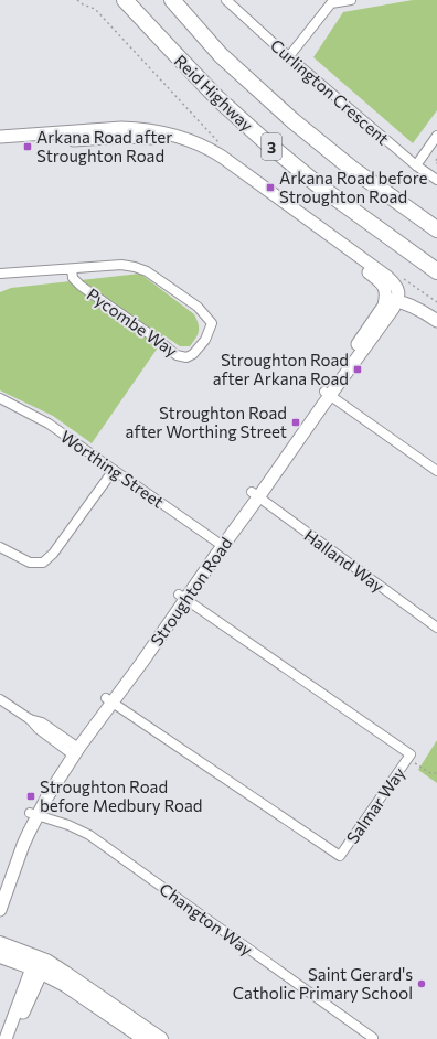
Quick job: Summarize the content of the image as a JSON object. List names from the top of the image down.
{
  "streets": {
    "highway": ["Reid Highway", "3"],
    "street": [
      "Curlington Crescent",
      "Pycombe Way",
      "Worthing Street",
      "Halland Way",
      "Stroughton Road",
      "Salmar Way",
      "Changton Way"
    ]
  },
  "crossings": [
    ["Worthing Street", "Stroughton Road"],
    ["Halland Way", "Stroughton Road"],
    ["Stroughton Road", "Salmar Way"],
    ["Stroughton Road", "Changton Way"]
  ],
  "places": {
    "transit": [
      "Arkana Road after Stroughton Road",
      "Arkana Road before Stroughton Road",
      "Stroughton Road after Arkana Road",
      "Stroughton Road after Worthing Street",
      "Stroughton Road before Medbury Road"
    ],
    "other": ["Saint Gerard's Catholic Primary School"]
  }
}
